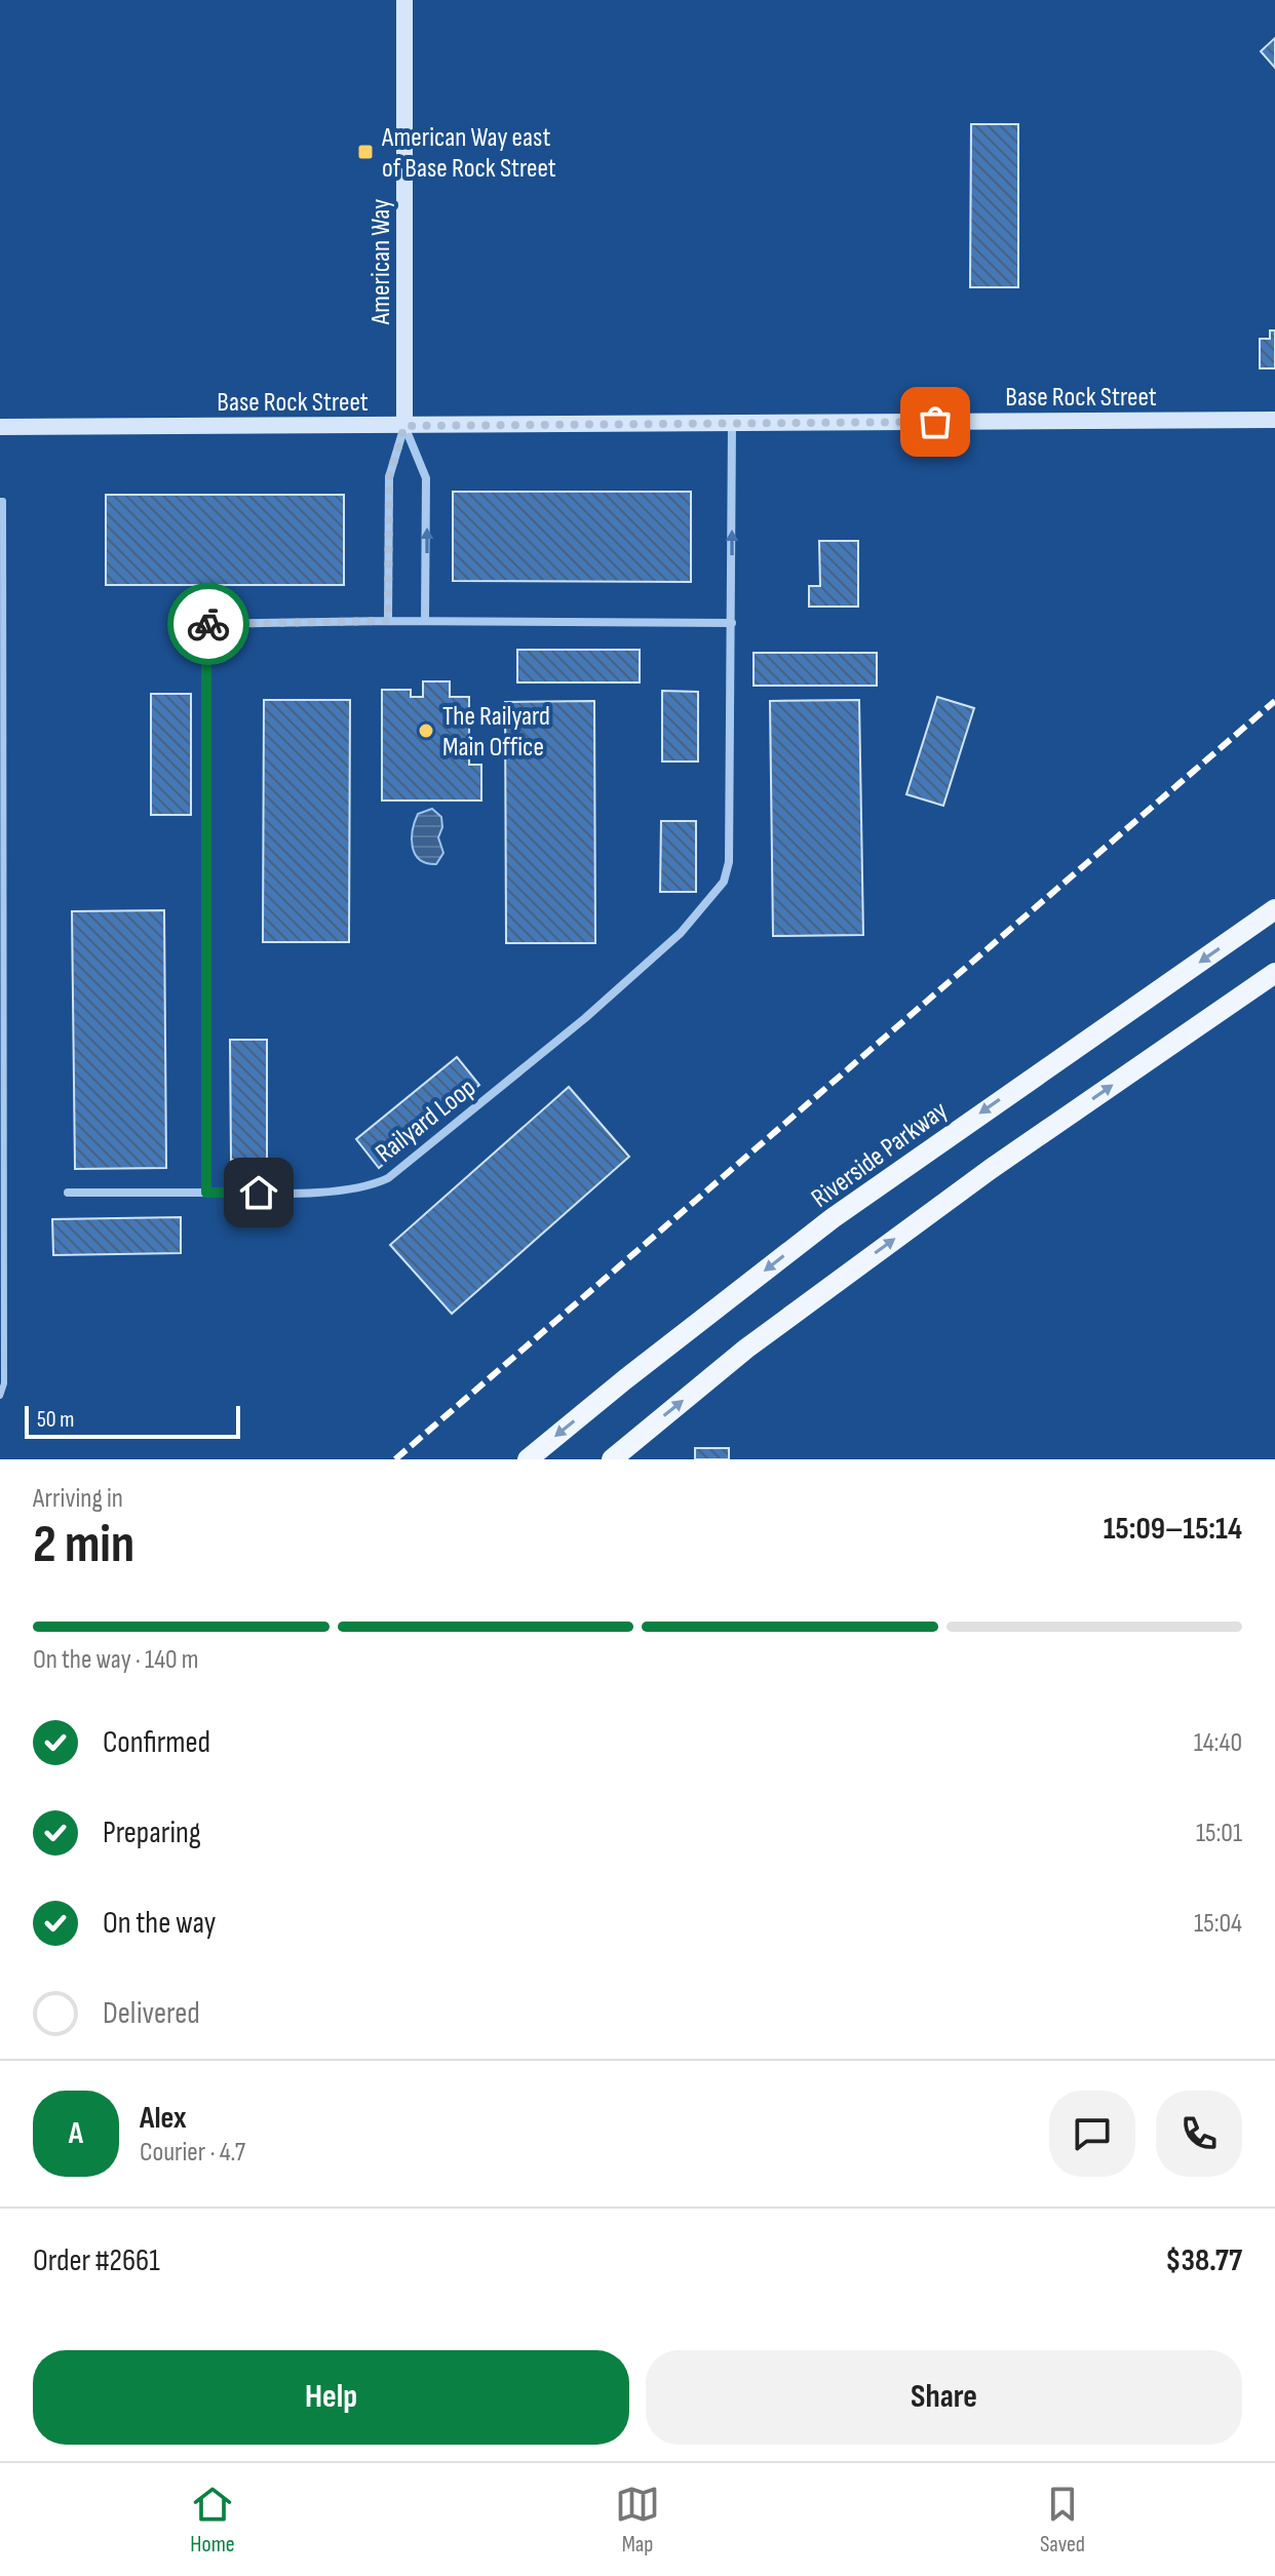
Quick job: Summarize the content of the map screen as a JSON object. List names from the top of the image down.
{
  "streets": {
    "main road": ["Riverside Parkway"],
    "street": ["American Way", "Base Rock Street", "Railyard Loop"]
  },
  "crossings": [
    ["American Way", "Base Rock Street"],
    ["Base Rock Street", "Railyard Loop"]
  ],
  "places": {
    "transit": ["American Way east of Base Rock Street"],
    "other": ["The Railyard Main Office"]
  },
  "scale_bar": "50 m",
  "page": {
    "scale": "50 m",
    "heading": ["2 min", "Arriving in", "15:09–15:14"],
    "panel": [
      "Alex",
      "Courier · 4.7",
      "Order #2661",
      "$38.77"
    ],
    "bar": "On the way · 140 m",
    "list": [
      ["Confirmed", "14:40"],
      ["Preparing", "15:01"],
      ["On the way", "15:04"],
      "Delivered"
    ],
    "round": "A",
    "buttons": ["Help", "Share"],
    "tabs": ["Home", "Map", "Saved"]
  }
}
